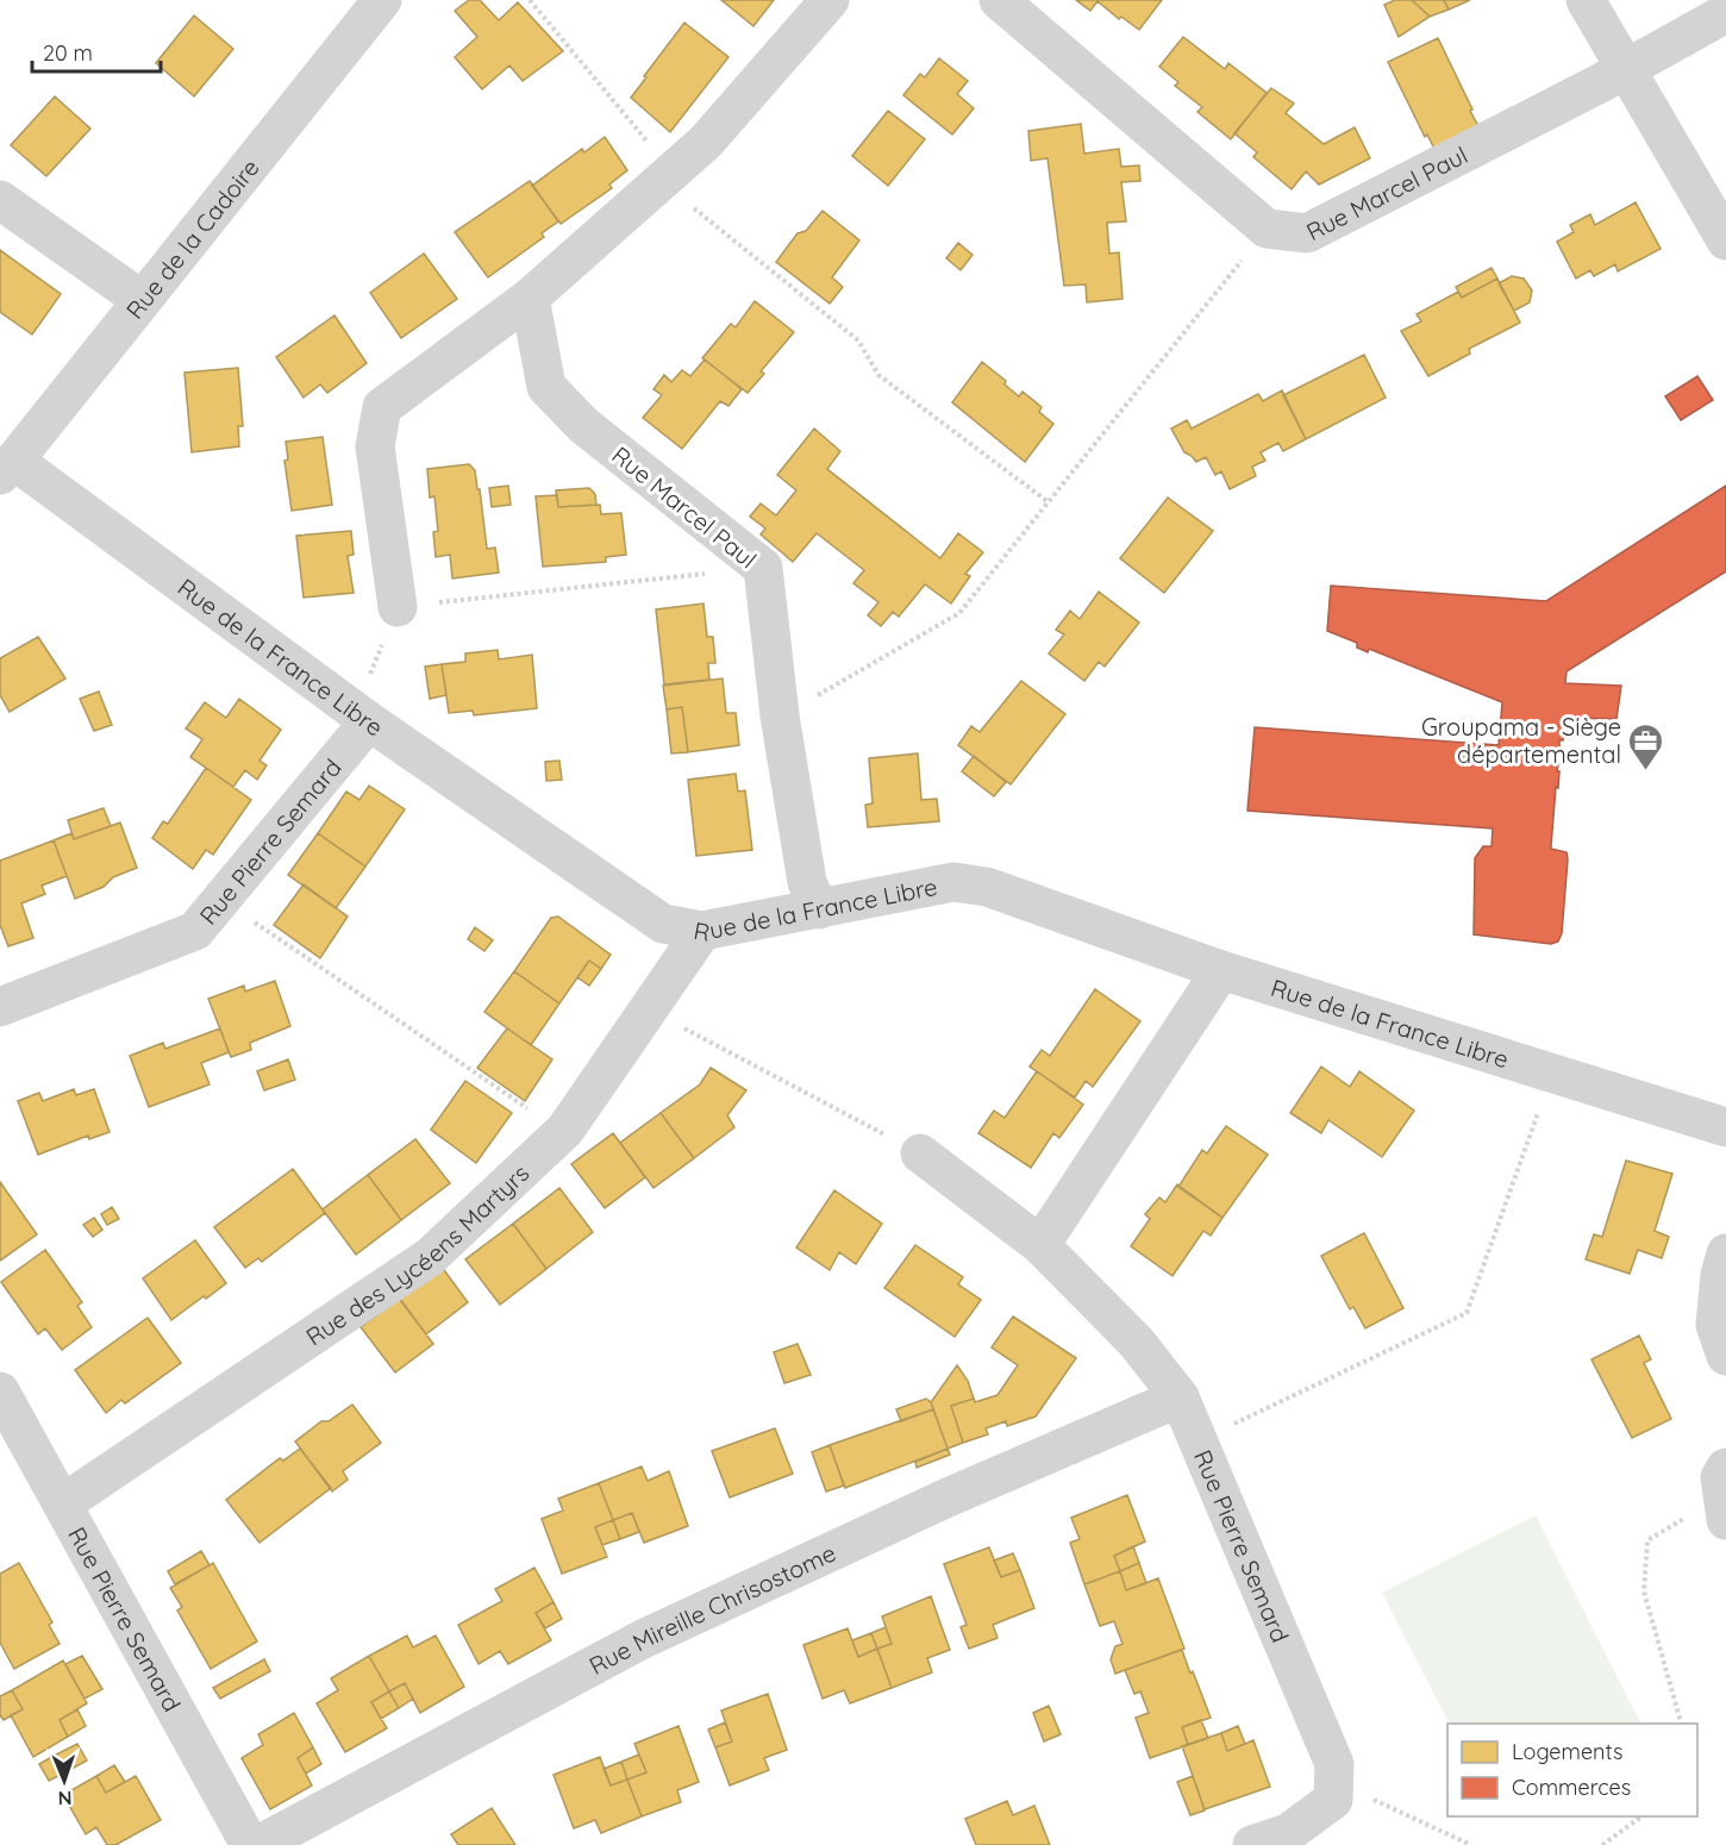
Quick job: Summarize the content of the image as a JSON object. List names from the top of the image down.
{
  "streets": {
    "street": [
      "Rue Marcel Paul",
      "Rue de la Cadoire",
      "Rue de la France Libre",
      "Rue Pierre Semard",
      "Rue des Lycéens Martyrs",
      "Rue Mireille Chrisostome"
    ]
  },
  "crossings": [
    ["Rue Marcel Paul", "Rue de la France Libre"],
    ["Rue de la Cadoire", "Rue de la France Libre"],
    ["Rue de la France Libre", "Rue Pierre Semard"],
    ["Rue de la France Libre", "Rue des Lycéens Martyrs"],
    ["Rue Pierre Semard", "Rue des Lycéens Martyrs"],
    ["Rue Pierre Semard", "Rue Mireille Chrisostome"]
  ],
  "places": {
    "office": ["Groupama - Siège départemental"]
  },
  "legend": ["Logements", "Commerces"],
  "scale_bar": "20 m",
  "north": "bottom"
}
